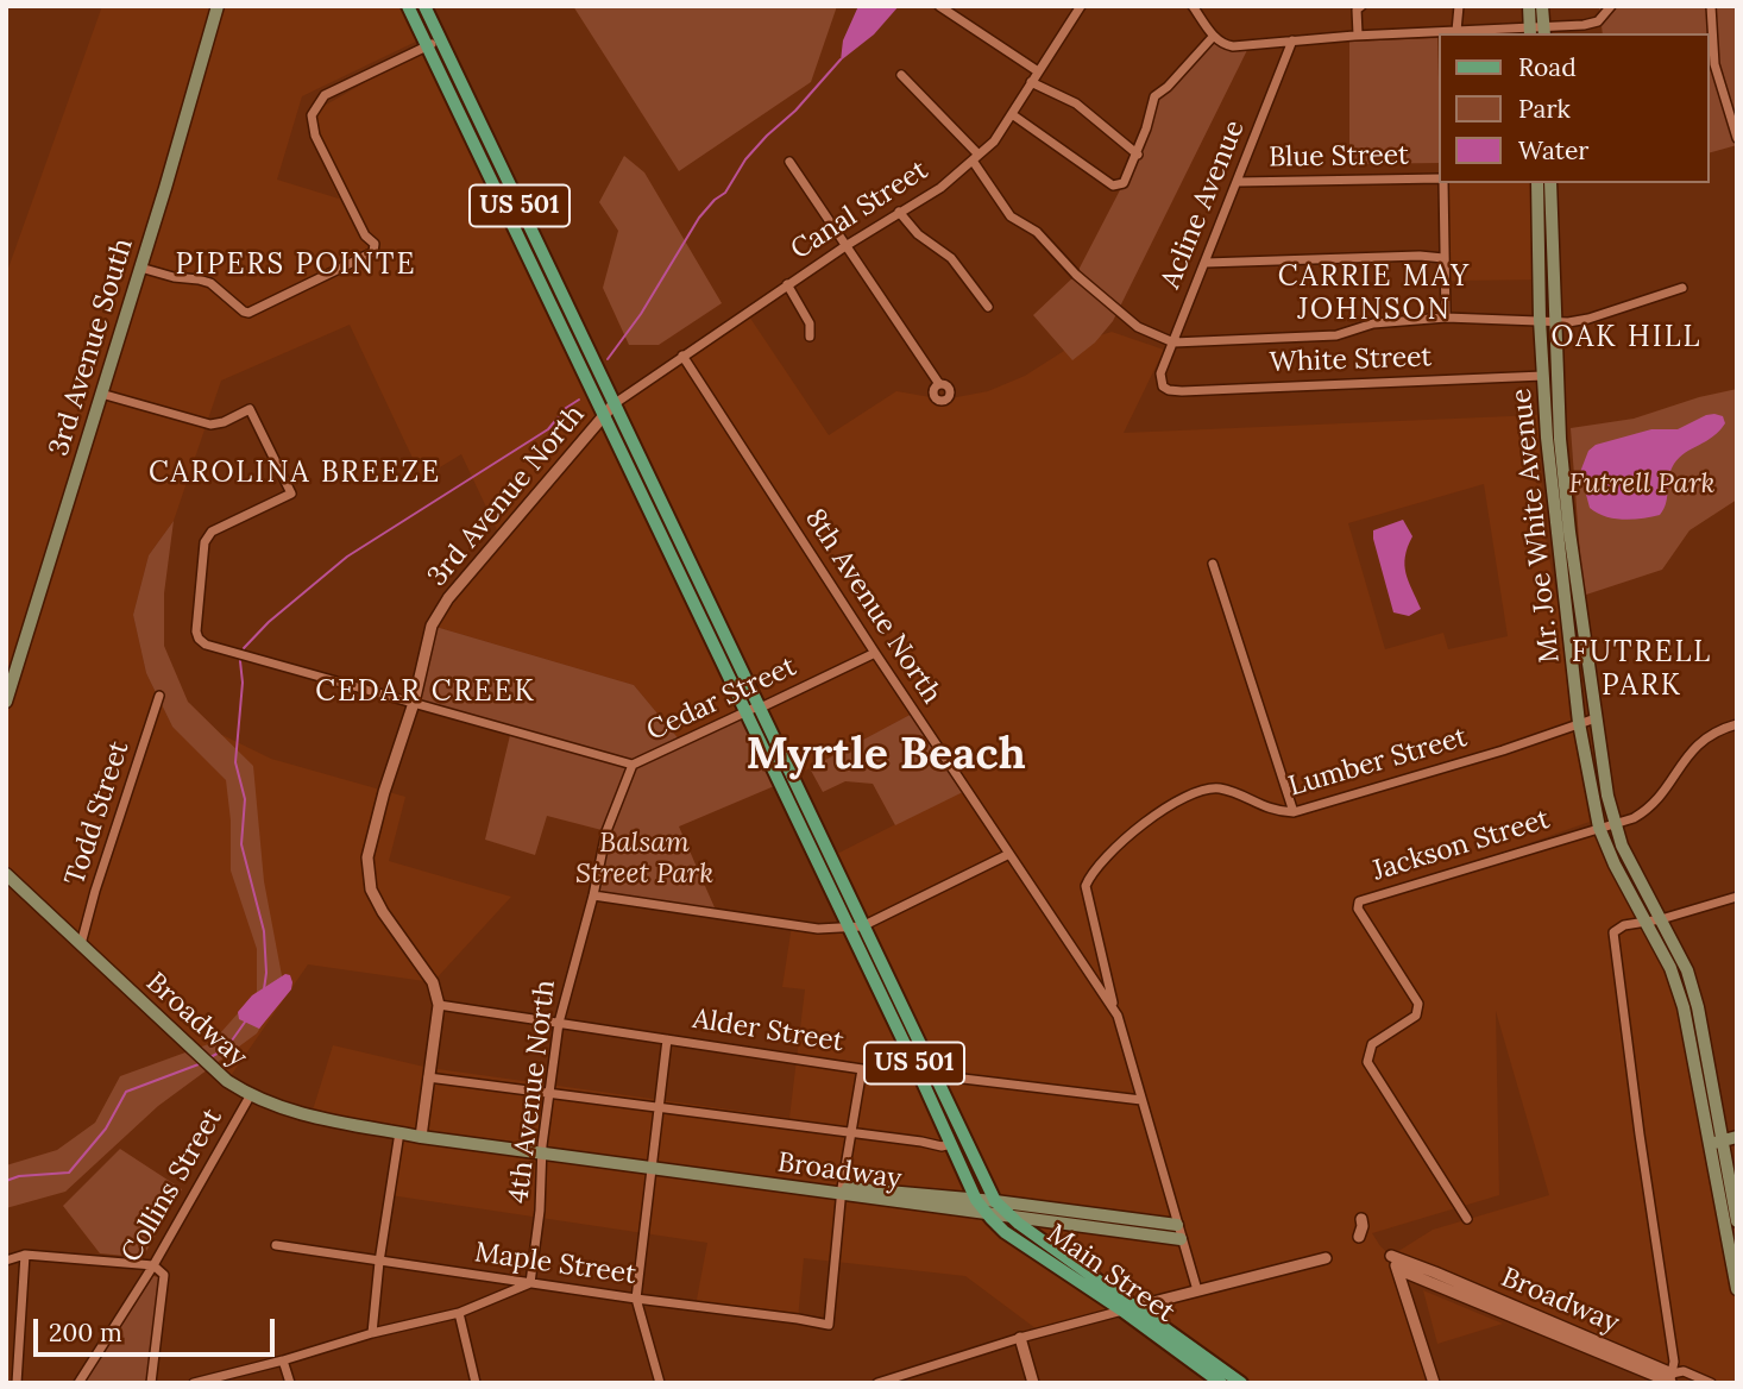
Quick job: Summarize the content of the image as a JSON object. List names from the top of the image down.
{
  "streets": {
    "main road": [
      "US 501",
      "3rd Avenue South",
      "Mr. Joe White Avenue",
      "Broadway",
      "Main Street"
    ],
    "street": [
      "Blue Street",
      "Acline Avenue",
      "Canal Street",
      "White Street",
      "3rd Avenue North",
      "8th Avenue North",
      "Cedar Street",
      "Lumber Street",
      "Todd Street",
      "Jackson Street",
      "Alder Street",
      "4th Avenue North",
      "Collins Street",
      "Maple Street"
    ]
  },
  "crossings": [
    ["Blue Street", "Acline Avenue"],
    ["Acline Avenue", "White Street"],
    ["US 501", "Canal Street"],
    ["US 501", "3rd Avenue North"],
    ["US 501", "Cedar Street"],
    ["US 501", "Broadway"],
    ["US 501", "Alder Street"],
    ["US 501", "Main Street"],
    ["Canal Street", "3rd Avenue North"],
    ["Canal Street", "8th Avenue North"],
    ["3rd Avenue South", "Cedar Street"],
    ["White Street", "Mr. Joe White Avenue"],
    ["3rd Avenue North", "Cedar Street"],
    ["3rd Avenue North", "Alder Street"],
    ["Mr. Joe White Avenue", "Lumber Street"],
    ["Mr. Joe White Avenue", "Jackson Street"],
    ["8th Avenue North", "Cedar Street"],
    ["8th Avenue North", "Lumber Street"],
    ["8th Avenue North", "Broadway"],
    ["8th Avenue North", "Alder Street"],
    ["Cedar Street", "4th Avenue North"],
    ["Todd Street", "Broadway"],
    ["Broadway", "4th Avenue North"],
    ["Broadway", "Collins Street"],
    ["Broadway", "Maple Street"],
    ["Broadway", "Main Street"],
    ["Alder Street", "4th Avenue North"],
    ["4th Avenue North", "Maple Street"]
  ],
  "districts": [
    "PIPERS POINTE",
    "CARRIE MAY JOHNSON",
    "OAK HILL",
    "CAROLINA BREEZE",
    "FUTRELL PARK",
    "CEDAR CREEK",
    "Myrtle Beach"
  ],
  "parks": ["Futrell Park", "Balsam Street Park"],
  "legend": ["Road", "Park", "Water"],
  "scale_bar": "200 m"
}
